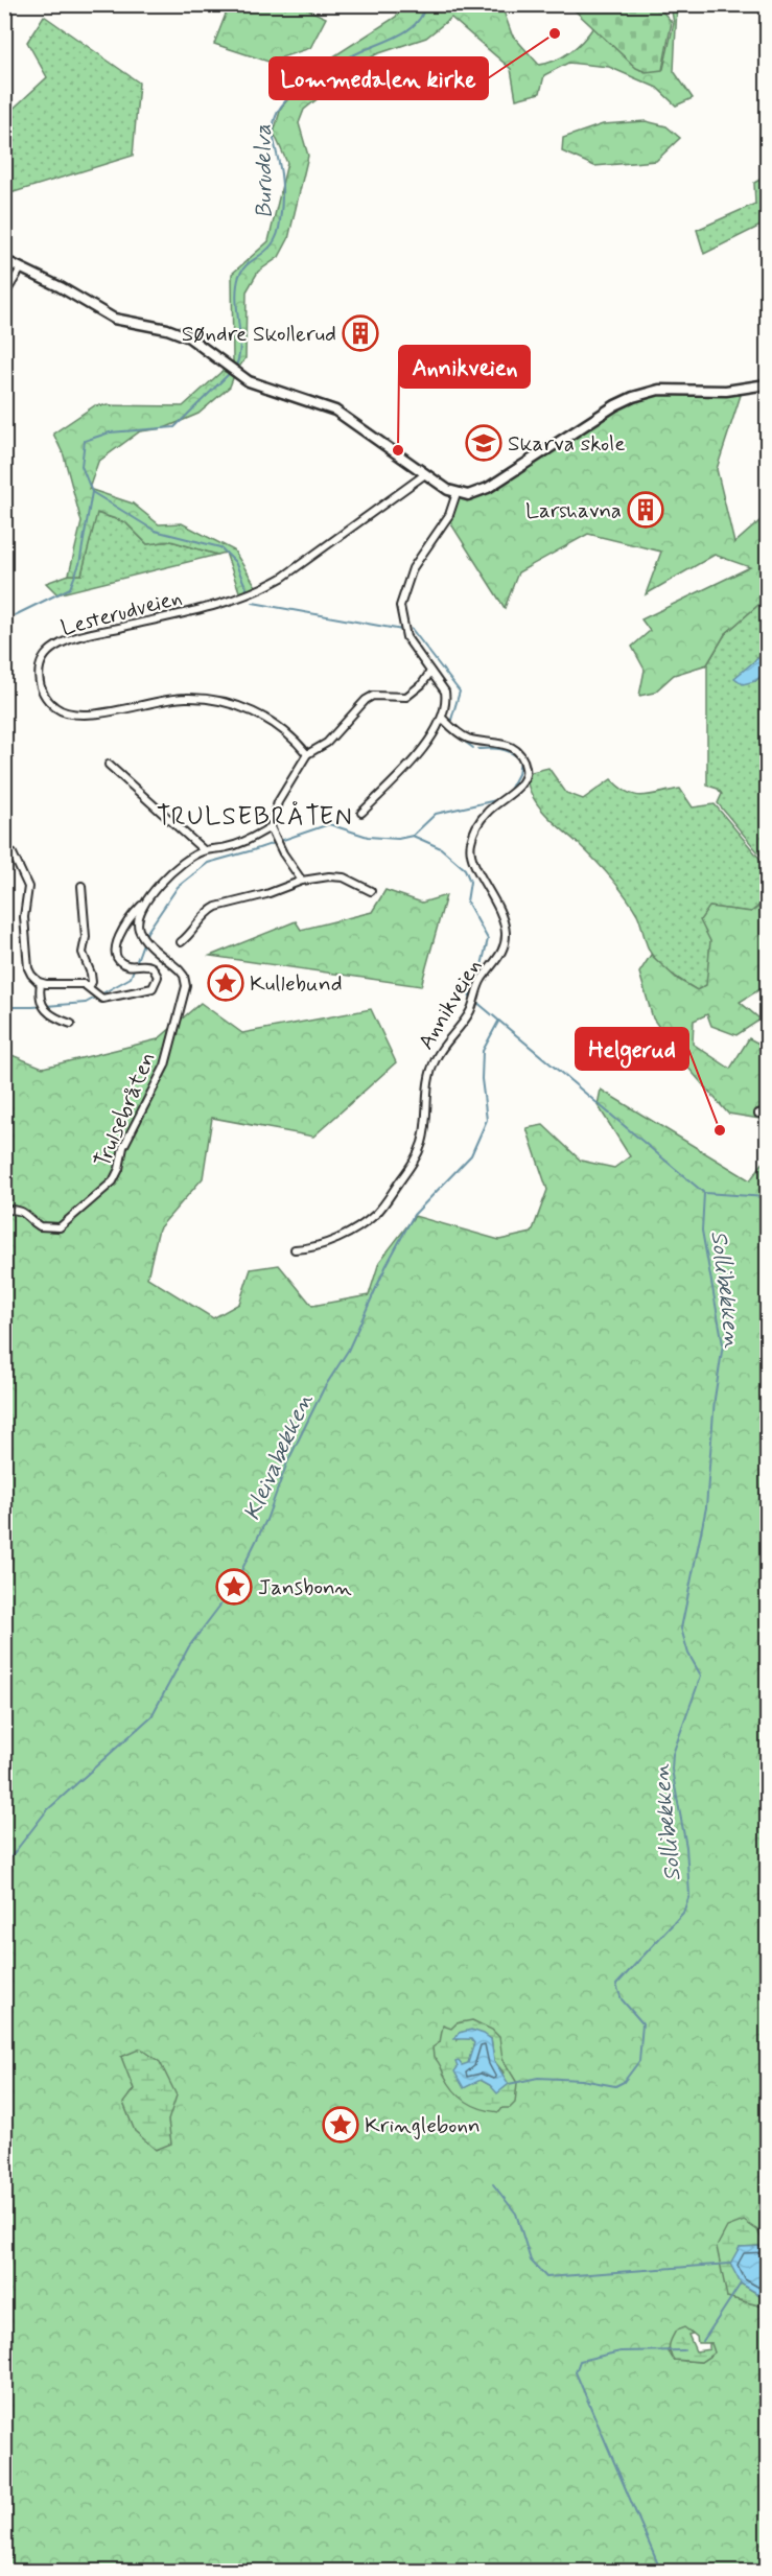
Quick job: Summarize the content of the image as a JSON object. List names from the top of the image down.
{
  "streets": {
    "street": ["Lesterudveien", "Annikveien", "Trulsebråten"]
  },
  "districts": ["TRULSEBRÅTEN"],
  "water": ["Burudelva", "Sollibekken", "Kleivabekken"],
  "places": {
    "other": ["Lommedalen kirke", "Annikveien", "Helgerud"],
    "building": ["Søndre Skollerud", "Larshavna"],
    "school or university": ["Skarva skole"],
    "place": ["Kullebund", "Jansbonn", "Kringlebonn"]
  }
}
